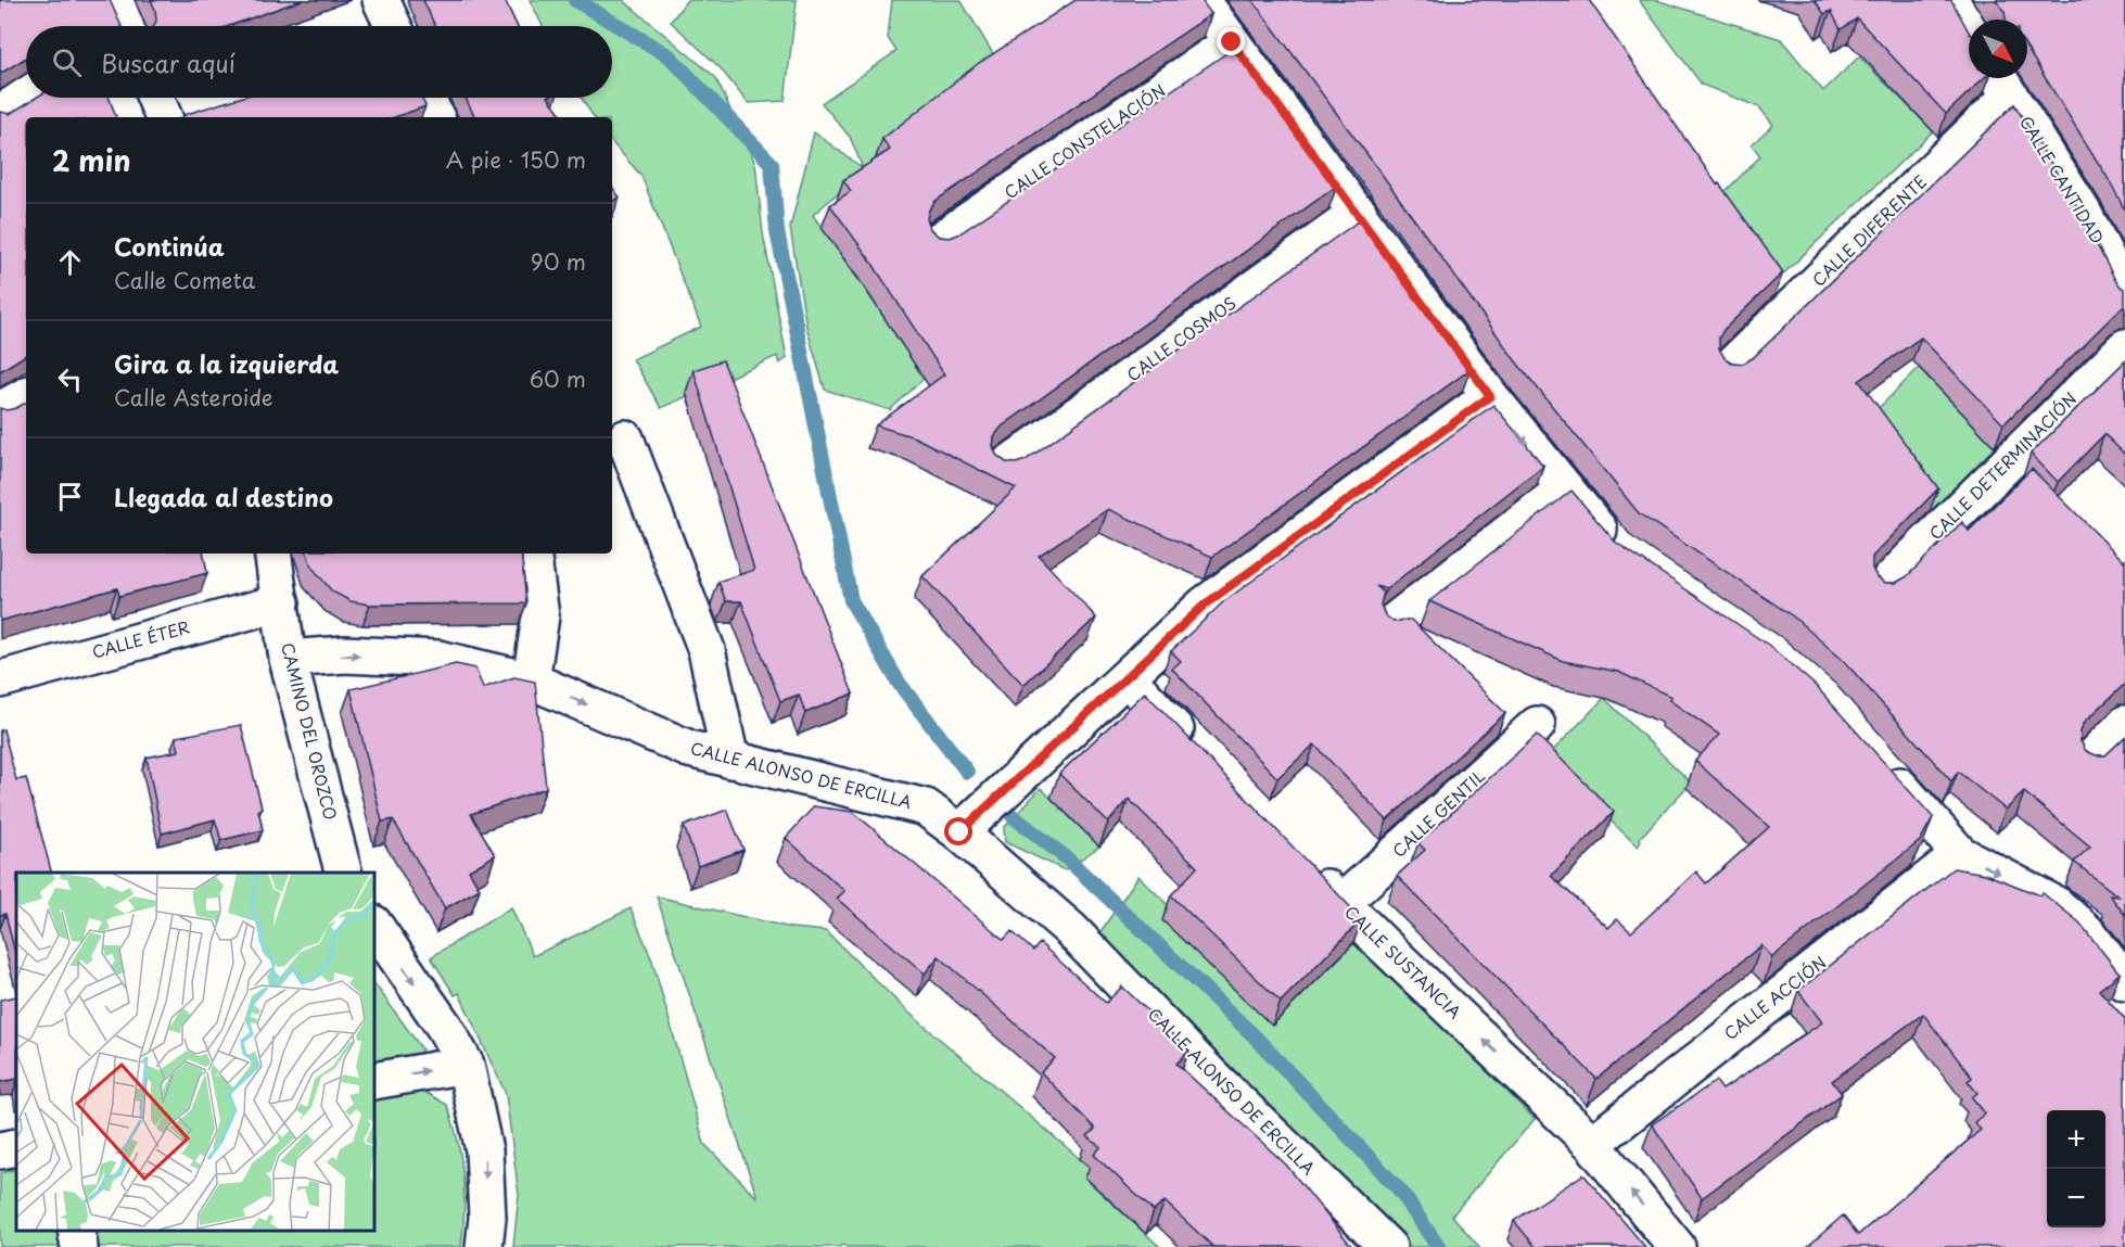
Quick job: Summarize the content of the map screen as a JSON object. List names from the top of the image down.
{
  "streets": {
    "street": [
      "CALLE CONSTELACIÓN",
      "CALLE CANTIDAD",
      "CALLE DIFERENTE",
      "CALLE COSMOS",
      "CALLE DETERMINACIÓN",
      "CALLE ÉTER",
      "CAMINO DEL OROZCO",
      "CALLE ALONSO DE ERCILLA",
      "CALLE GENTIL",
      "CALLE SUSTANCIA",
      "CALLE ACCIÓN"
    ]
  },
  "crossings": [
    ["CALLE CANTIDAD", "CALLE DIFERENTE"],
    ["CALLE ÉTER", "CAMINO DEL OROZCO"],
    ["CAMINO DEL OROZCO", "CALLE ALONSO DE ERCILLA"],
    ["CALLE GENTIL", "CALLE SUSTANCIA"],
    ["CALLE SUSTANCIA", "CALLE ACCIÓN"]
  ],
  "one_way": ["CALLE SUSTANCIA"],
  "north": "bottom right",
  "page": {
    "search": "Buscar aquí",
    "heading": ["2 min", "A pie · 150 m"],
    "list": [
      ["Continúa", "Calle Cometa", "90 m"],
      ["Gira a la izquierda", "Calle Asteroide", "60 m"],
      "Llegada al destino"
    ],
    "map_buttons": ["+", "−"]
  }
}
